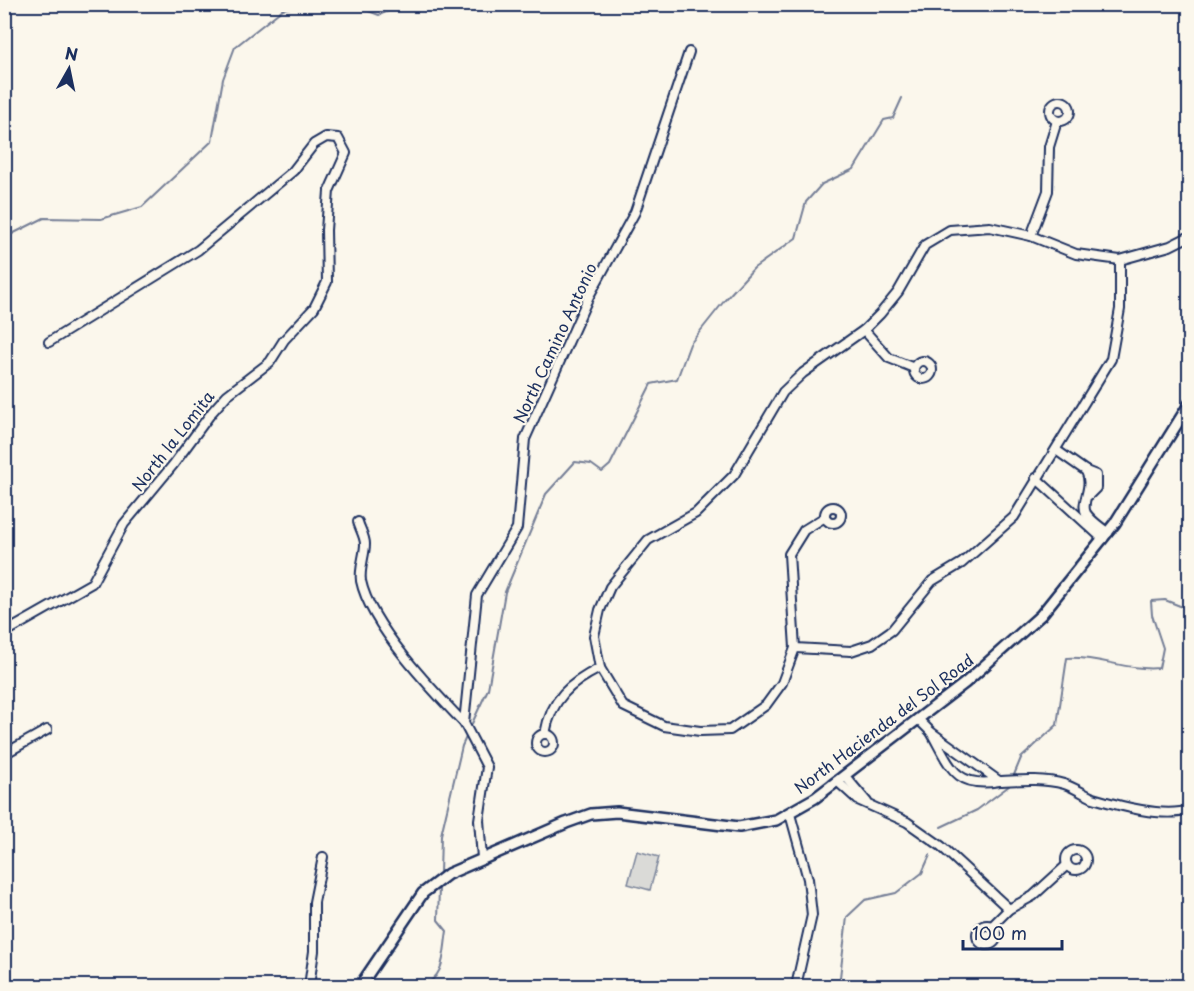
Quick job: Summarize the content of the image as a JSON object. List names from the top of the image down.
{
  "streets": {
    "street": ["North Camino Antonio", "North la Lomita", "North Hacienda del Sol Road"]
  },
  "scale_bar": "100 m",
  "north": "top"
}
